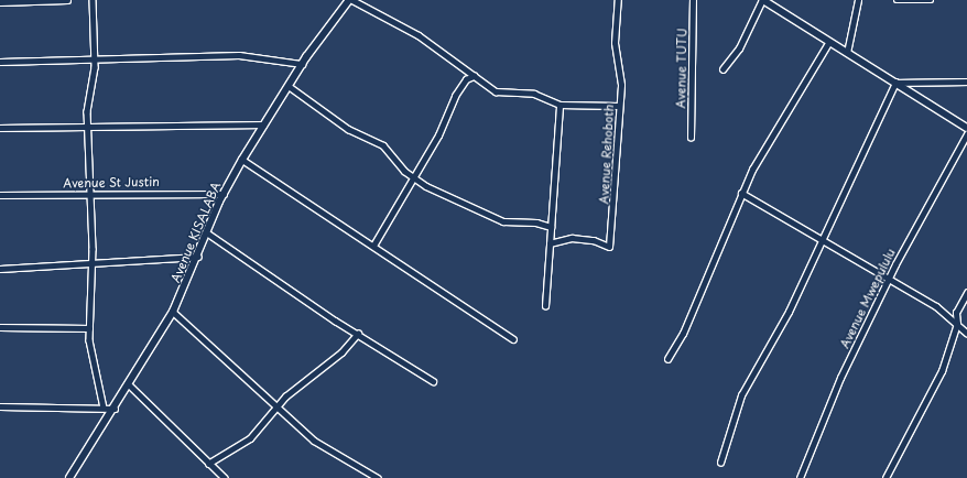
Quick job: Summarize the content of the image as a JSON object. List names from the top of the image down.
{
  "streets": {
    "street": [
      "Avenue TUTU",
      "Avenue Rehoboth",
      "Avenue St Justin",
      "Avenue KISALABA",
      "Avenue Mwepululu"
    ]
  },
  "crossings": [
    ["Avenue St Justin", "Avenue KISALABA"]
  ]
}
